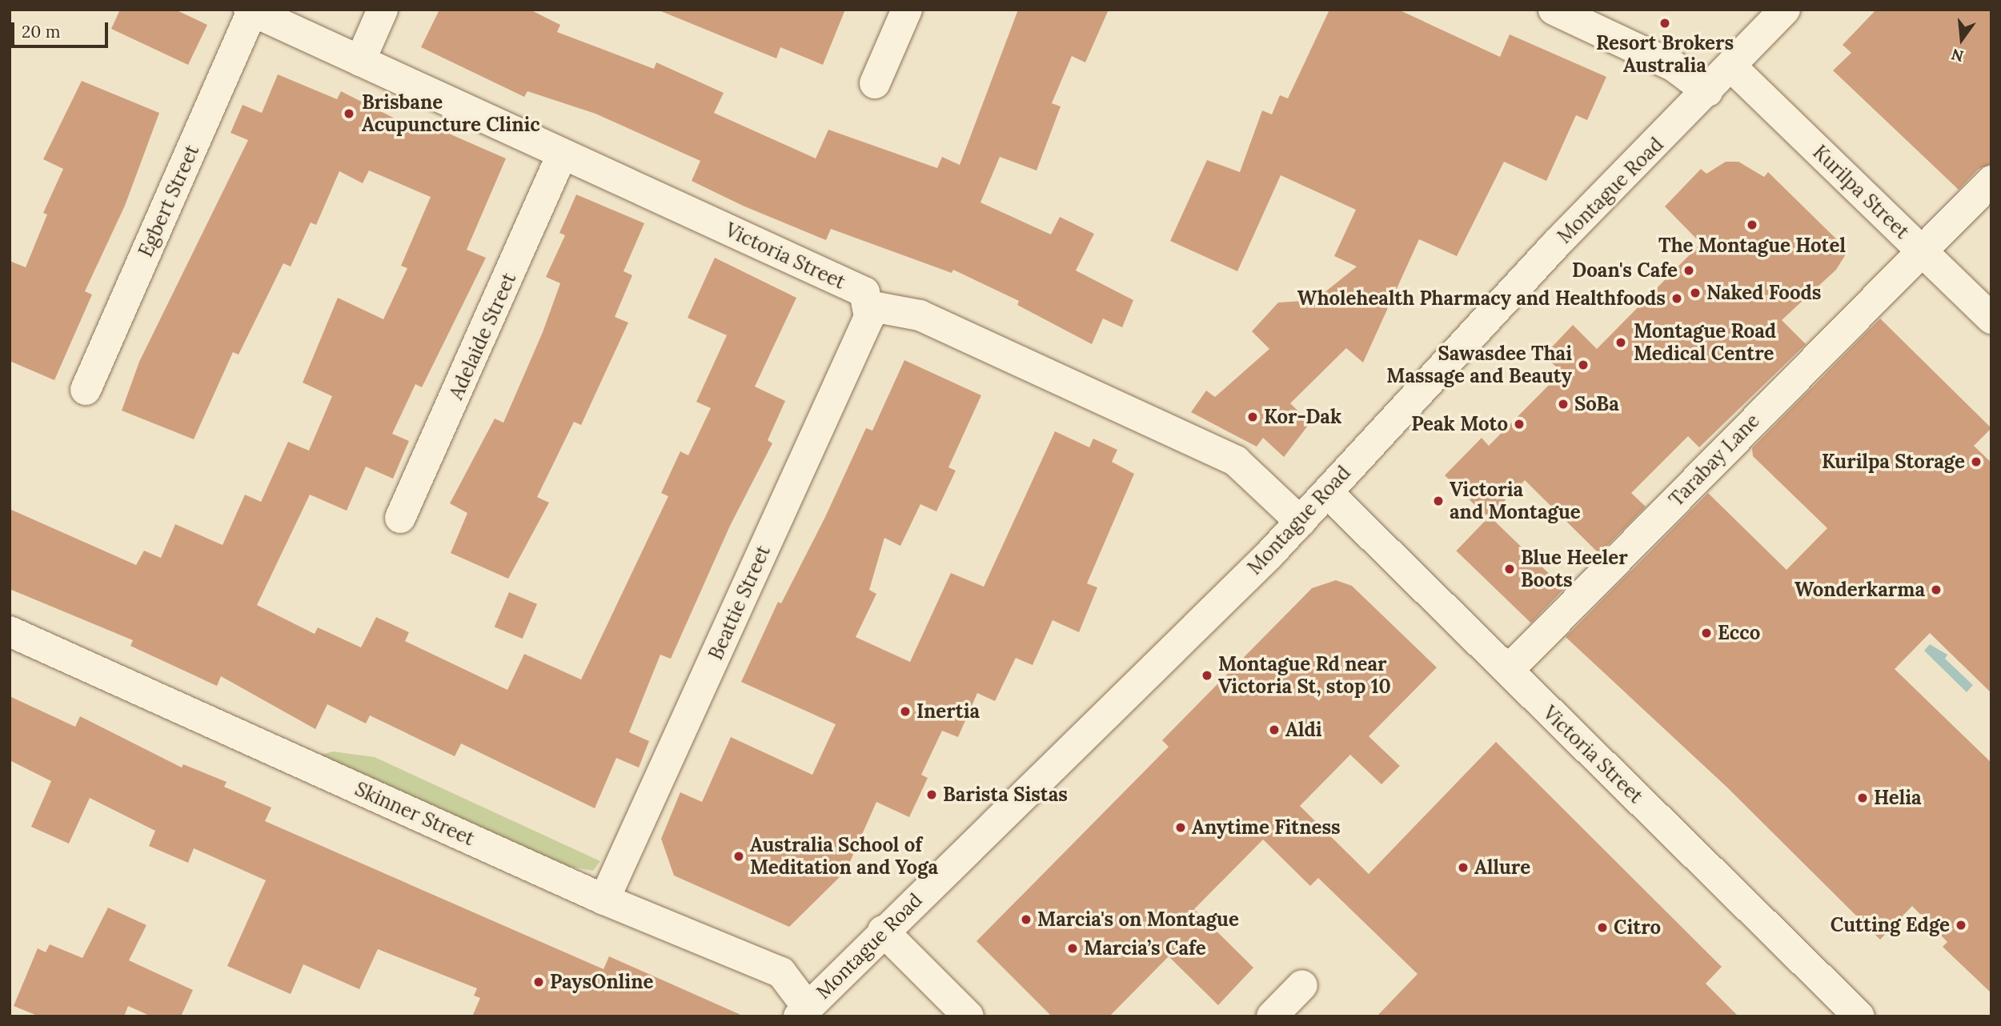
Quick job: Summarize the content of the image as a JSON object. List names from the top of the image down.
{
  "streets": {
    "street": [
      "Montague Road",
      "Kurilpa Street",
      "Egbert Street",
      "Victoria Street",
      "Adelaide Street",
      "Tarabay Lane",
      "Beattie Street",
      "Skinner Street"
    ]
  },
  "crossings": [
    ["Montague Road", "Kurilpa Street"],
    ["Montague Road", "Victoria Street"],
    ["Montague Road", "Skinner Street"],
    ["Kurilpa Street", "Tarabay Lane"],
    ["Egbert Street", "Victoria Street"],
    ["Victoria Street", "Adelaide Street"],
    ["Victoria Street", "Tarabay Lane"],
    ["Victoria Street", "Beattie Street"],
    ["Beattie Street", "Skinner Street"]
  ],
  "places": [
    "Resort Brokers Australia",
    "Brisbane Acupuncture Clinic",
    "The Montague Hotel",
    "Doan's Cafe",
    "Naked Foods",
    "Wholehealth Pharmacy and Healthfoods",
    "Montague Road Medical Centre",
    "Sawasdee Thai Massage and Beauty",
    "SoBa",
    "Kor-Dak",
    "Peak Moto",
    "Kurilpa Storage",
    "Victoria and Montague",
    "Blue Heeler Boots",
    "Wonderkarma",
    "Ecco",
    "Montague Rd near Victoria St, stop 10",
    "Inertia",
    "Aldi",
    "Barista Sistas",
    "Helia",
    "Anytime Fitness",
    "Australia School of Meditation and Yoga",
    "Allure",
    "Marcia's on Montague",
    "Cutting Edge",
    "Citro",
    "Marcia’s Cafe",
    "PaysOnline"
  ],
  "scale_bar": "20 m",
  "north": "bottom"
}
